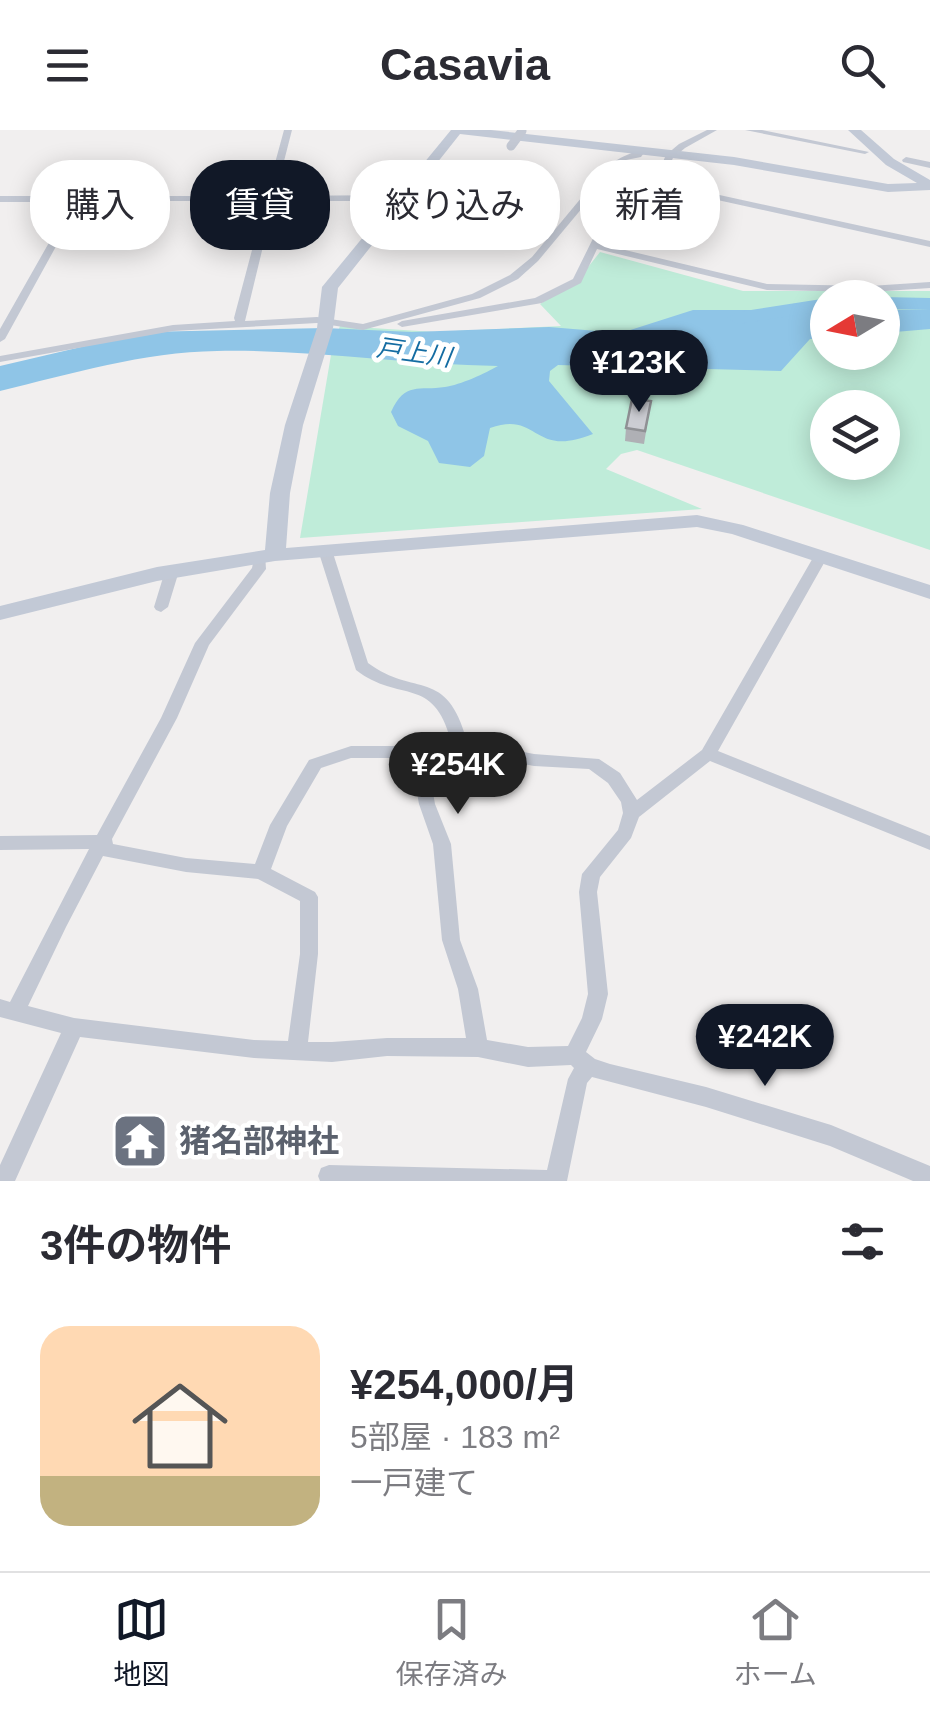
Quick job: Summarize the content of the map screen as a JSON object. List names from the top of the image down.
{
  "water": ["戸上川"],
  "places": {
    "temple": ["猪名部神社"]
  },
  "north": "left",
  "page": {
    "header": "Casavia",
    "chip": [
      "購入",
      "賃貸",
      "絞り込み",
      "新着"
    ],
    "price": ["¥123K", "¥254K", "¥242K"],
    "heading": "3件の物件",
    "list": [
      {
        "name": "¥254,000/月",
        "note": "5部屋 · 183 m² · 一戸建て"
      }
    ],
    "tabs": ["地図", "保存済み", "ホーム"]
  }
}
